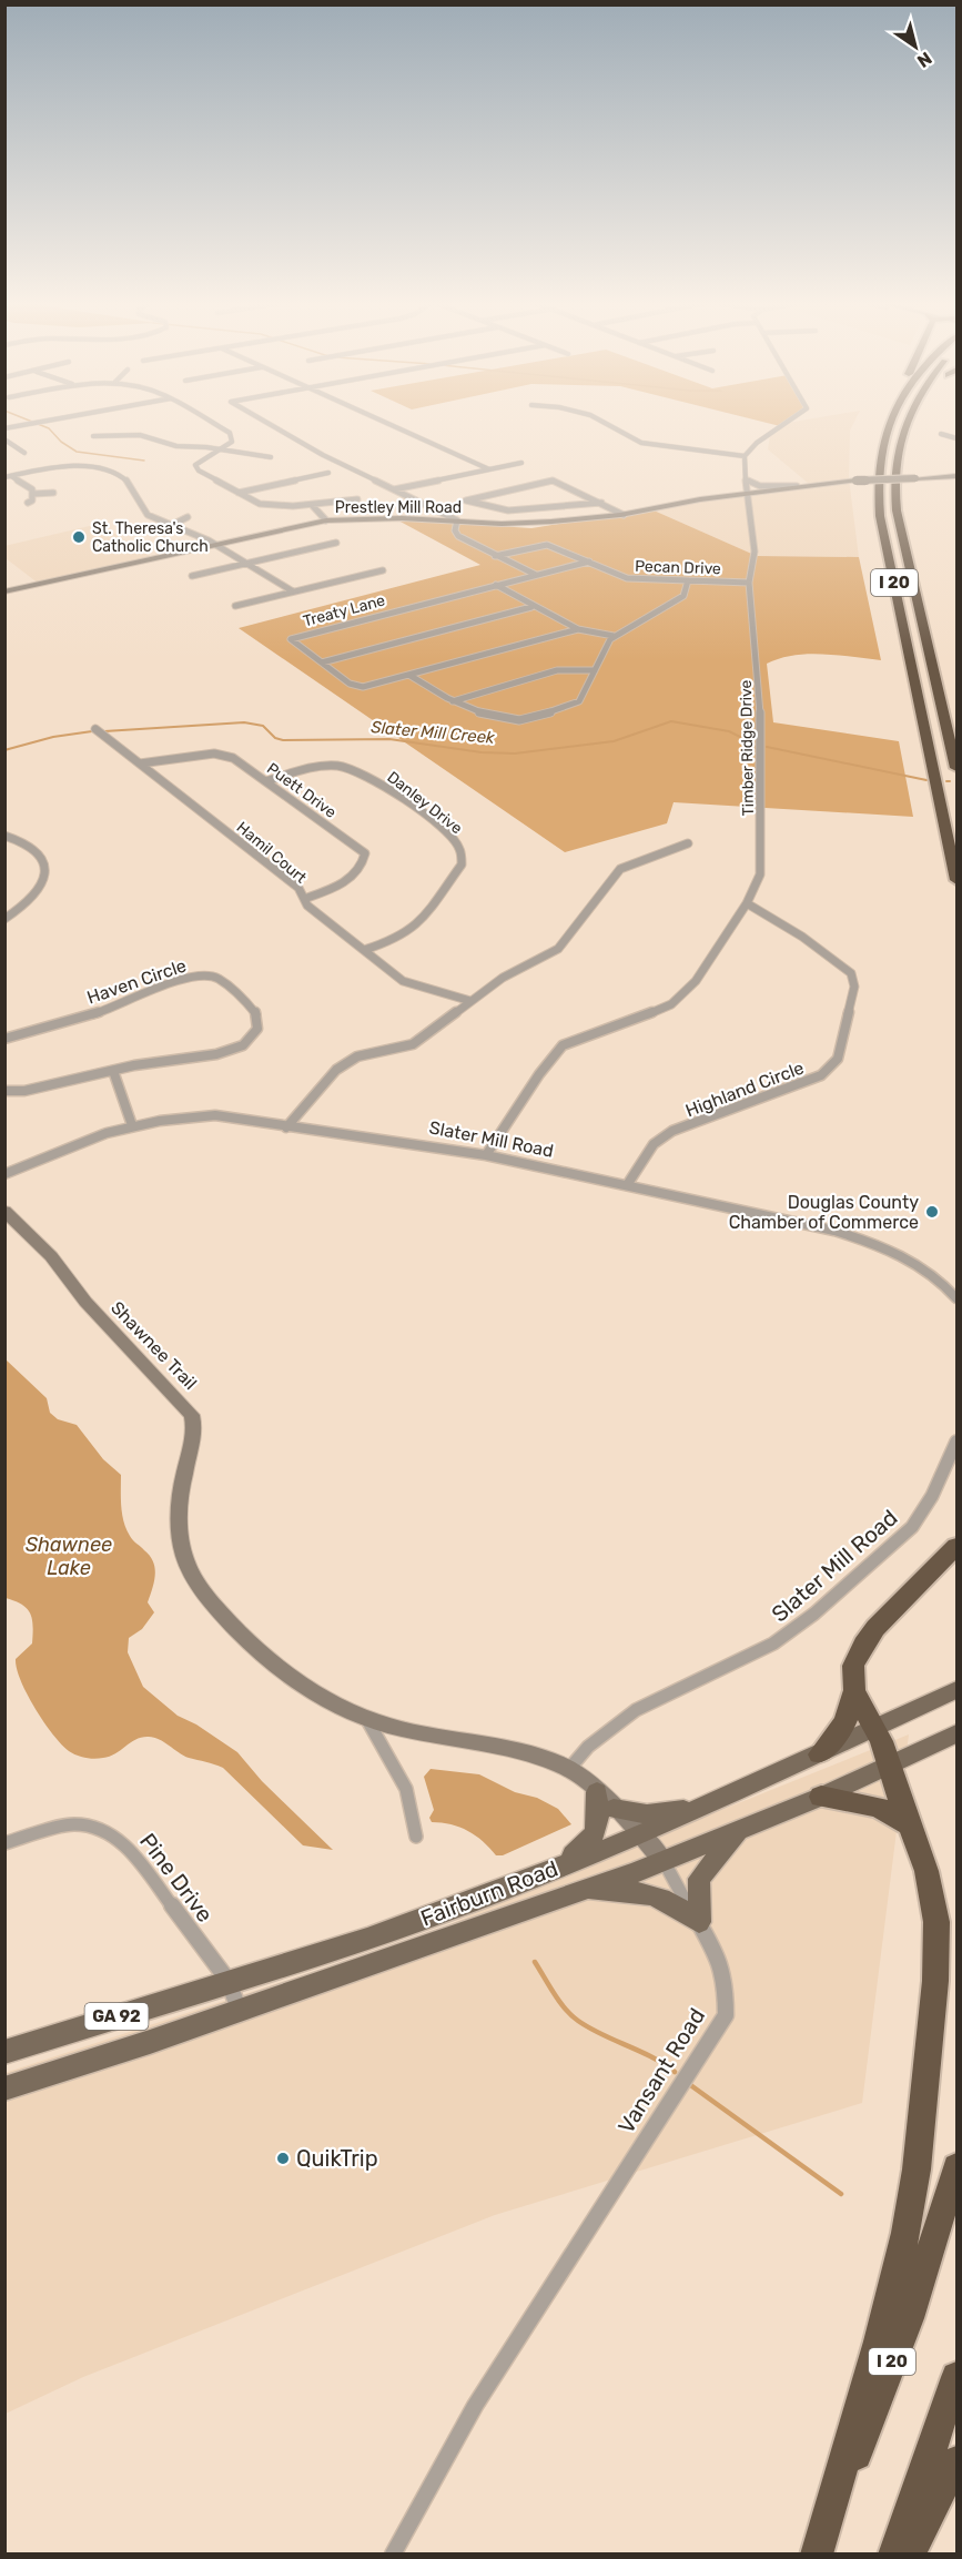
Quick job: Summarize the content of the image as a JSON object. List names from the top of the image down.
{
  "streets": {
    "highway": ["I 20"],
    "main road": ["Fairburn Road", "GA 92"],
    "street": [
      "Prestley Mill Road",
      "Pecan Drive",
      "Treaty Lane",
      "Timber Ridge Drive",
      "Puett Drive",
      "Danley Drive",
      "Hamil Court",
      "Haven Circle",
      "Highland Circle",
      "Slater Mill Road",
      "Shawnee Trail",
      "Pine Drive",
      "Vansant Road"
    ]
  },
  "crossings": [
    ["Prestley Mill Road", "Timber Ridge Drive"],
    ["Pecan Drive", "Treaty Lane"],
    ["Pecan Drive", "Timber Ridge Drive"],
    ["Timber Ridge Drive", "Highland Circle"],
    ["Timber Ridge Drive", "Slater Mill Road"],
    ["Puett Drive", "Danley Drive"],
    ["Puett Drive", "Hamil Court"],
    ["Danley Drive", "Hamil Court"],
    ["Highland Circle", "Slater Mill Road"],
    ["Slater Mill Road", "Vansant Road"],
    ["Shawnee Trail", "Vansant Road"],
    ["Pine Drive", "Fairburn Road"],
    ["Fairburn Road", "Vansant Road"]
  ],
  "water": ["Slater Mill Creek", "Shawnee Lake"],
  "places": ["St. Theresa's Catholic Church", "Douglas County Chamber of Commerce", "QuikTrip"],
  "north": "bottom right"
}
